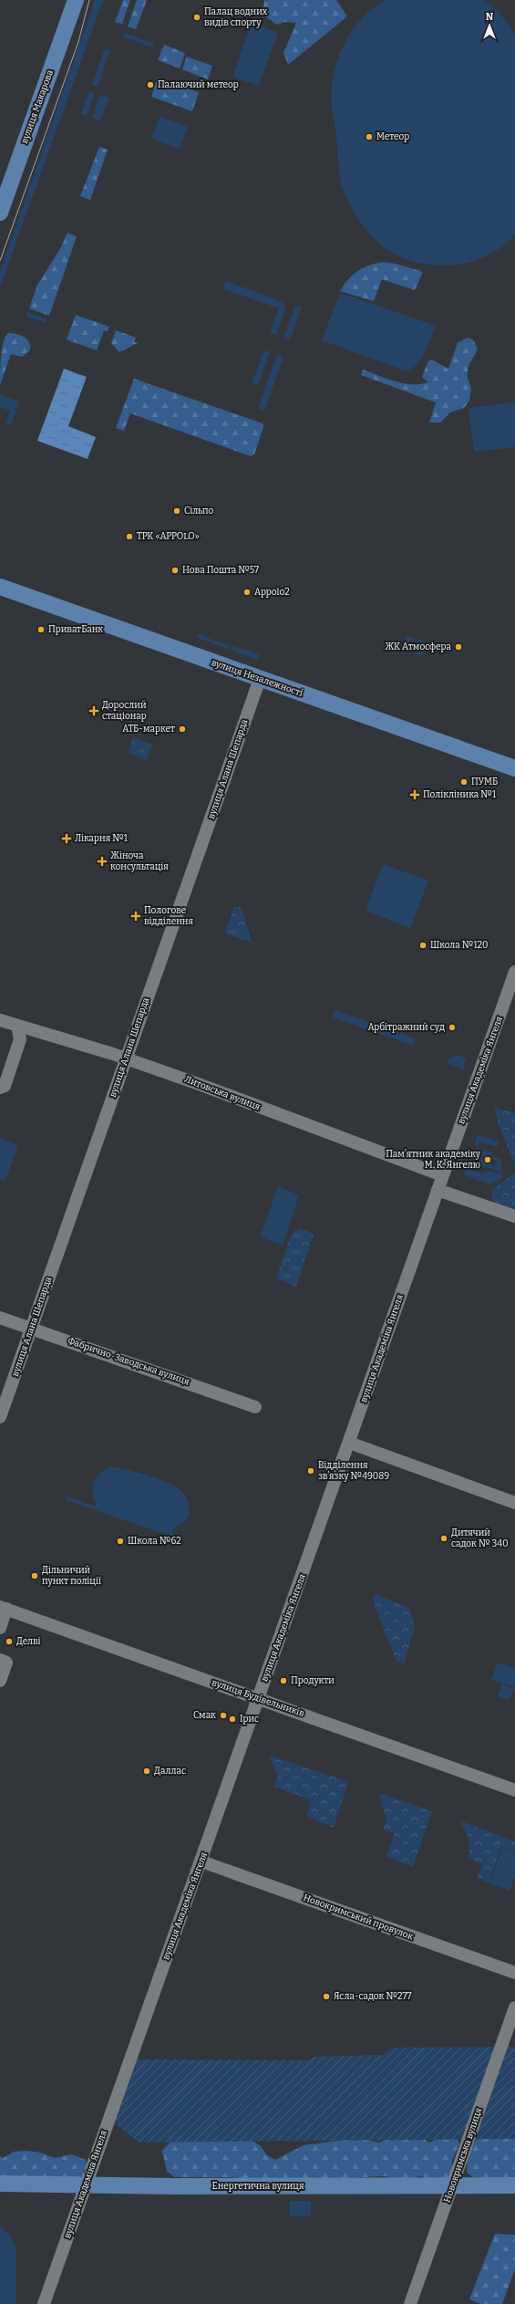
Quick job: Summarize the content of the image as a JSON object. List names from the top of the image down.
{
  "streets": {
    "main road": ["вулиця Макарова", "вулиця Незалежності", "Енергетична вулиця"],
    "street": [
      "вулиця Алана Шепарда",
      "вулиця Академіка Янгеля",
      "Литовська вулиця",
      "Фабрично-Заводська вулиця",
      "вулиця Будівельників",
      "Новокримський провулок",
      "Новокримська вулиця"
    ]
  },
  "crossings": [
    ["вулиця Незалежності", "вулиця Алана Шепарда"],
    ["вулиця Алана Шепарда", "Литовська вулиця"],
    ["вулиця Алана Шепарда", "Фабрично-Заводська вулиця"],
    ["вулиця Академіка Янгеля", "Литовська вулиця"],
    ["вулиця Академіка Янгеля", "вулиця Будівельників"],
    ["вулиця Академіка Янгеля", "Новокримський провулок"],
    ["вулиця Академіка Янгеля", "Енергетична вулиця"],
    ["Новокримська вулиця", "Енергетична вулиця"]
  ],
  "places": {
    "other": [
      "Палац водних видів спорту",
      "Палаючий метеор",
      "Метеор",
      "Сільпо",
      "ТРК «APPOLO»",
      "Нова Пошта №57",
      "Appolo2",
      "ПриватБанк",
      "ЖК Атмосфера",
      "АТБ-маркет",
      "ПУМБ",
      "Школа №120",
      "Арбітражний суд",
      "Пам'ятник академіку М. К. Янгелю",
      "Відділення зв’язку №49089",
      "Дитячий садок № 340",
      "Школа №62",
      "Дільничий пункт поліції",
      "Делві",
      "Продукти",
      "Смак",
      "Ірис",
      "Даллас",
      "Ясла-садок №277"
    ],
    "health": [
      "Дорослий стаціонар",
      "Полікліника №1",
      "Лікарня №1",
      "Жіноча консультація",
      "Пологове відділення"
    ]
  },
  "north": "top"
}
